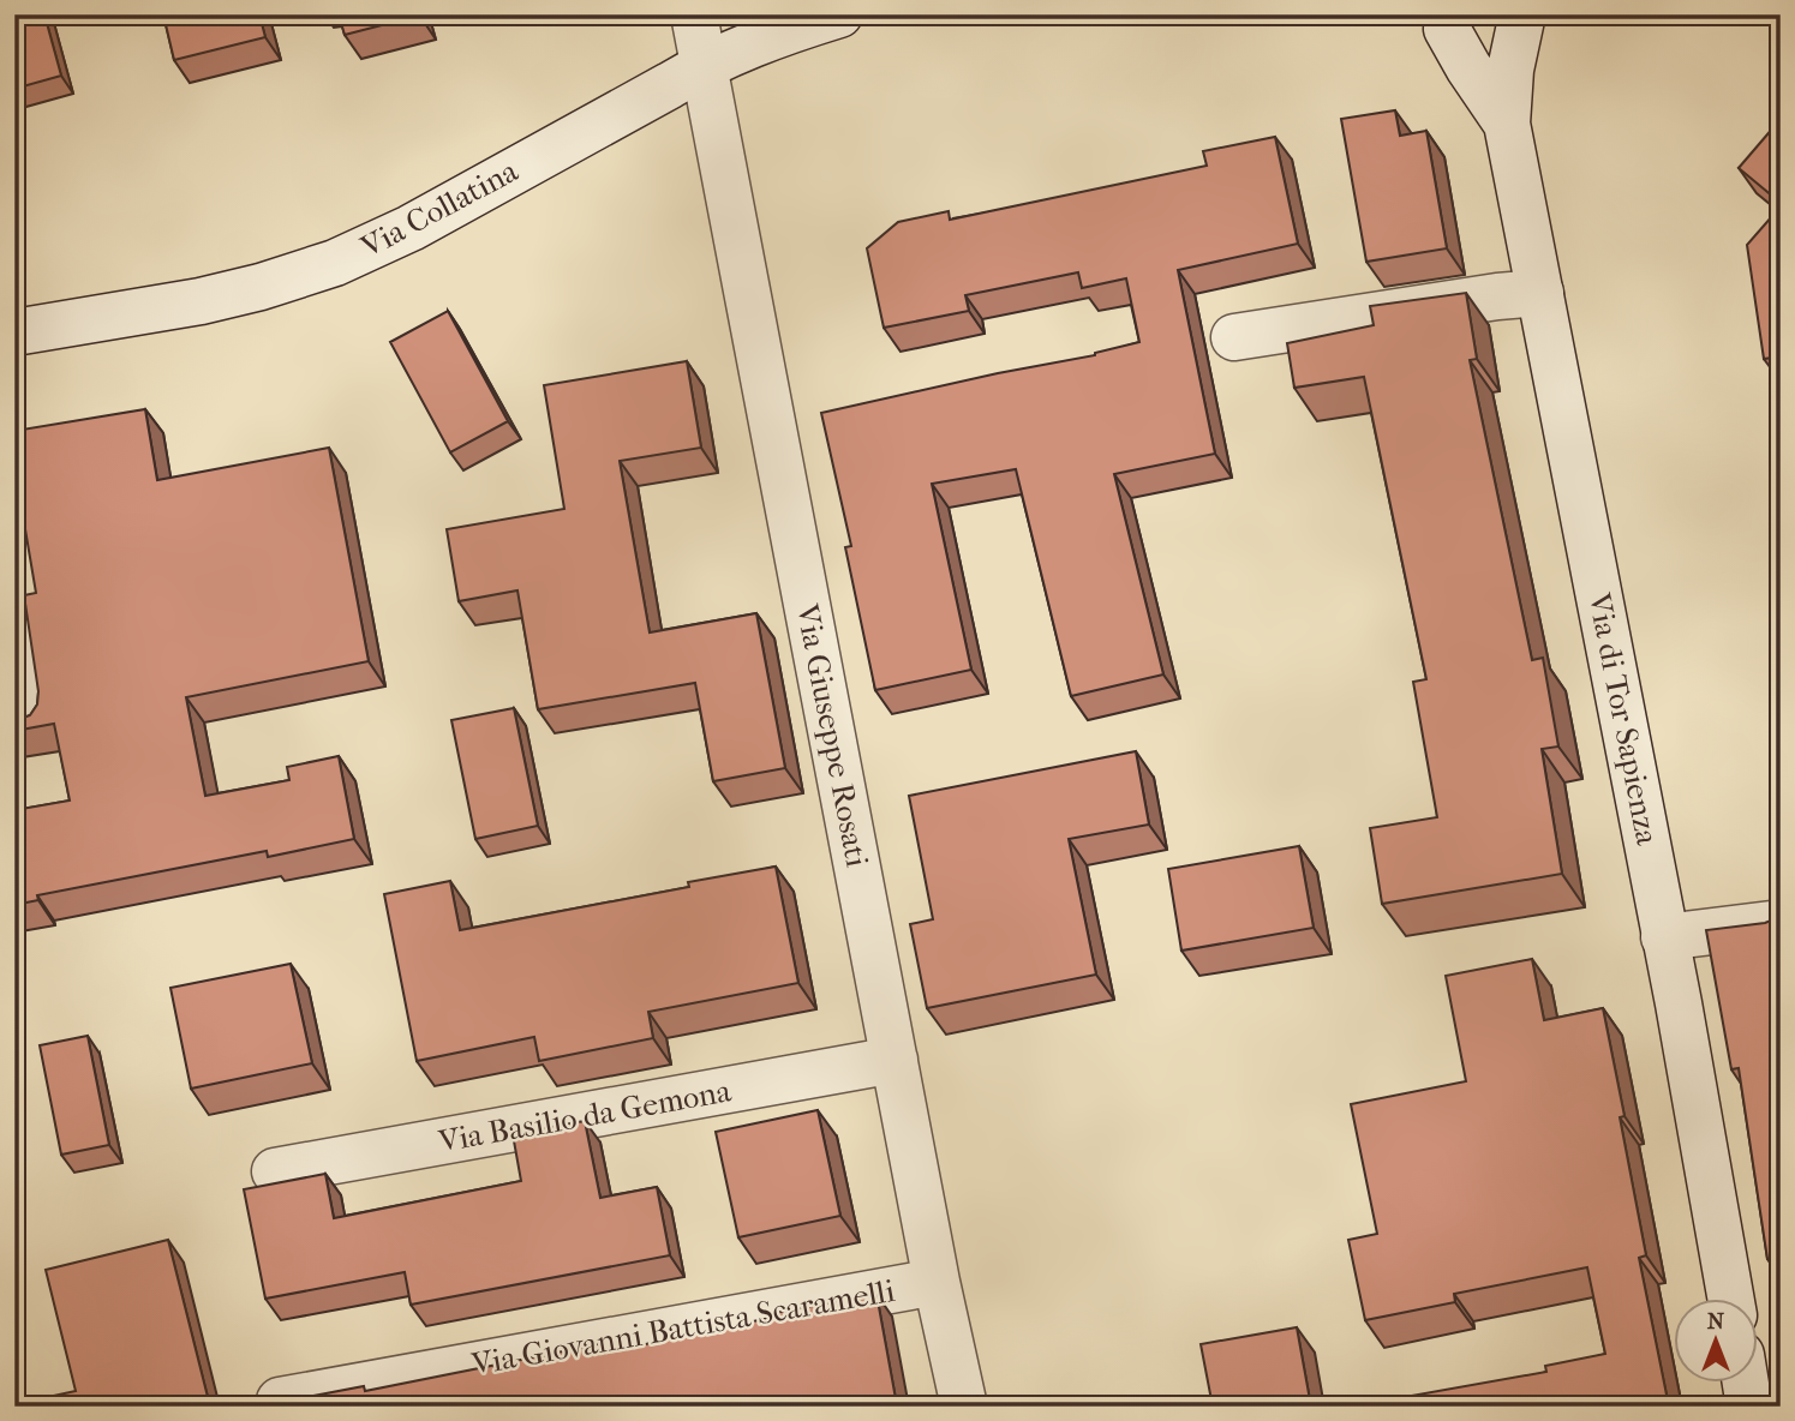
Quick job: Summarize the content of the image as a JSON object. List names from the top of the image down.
{
  "streets": {
    "street": [
      "Via Collatina",
      "Via di Tor Sapienza",
      "Via Giuseppe Rosati",
      "Via Basilio da Gemona",
      "Via Giovanni Battista Scaramelli"
    ]
  },
  "crossings": [
    ["Via Collatina", "Via Giuseppe Rosati"],
    ["Via Giuseppe Rosati", "Via Basilio da Gemona"],
    ["Via Giuseppe Rosati", "Via Giovanni Battista Scaramelli"]
  ],
  "north": "top"
}
